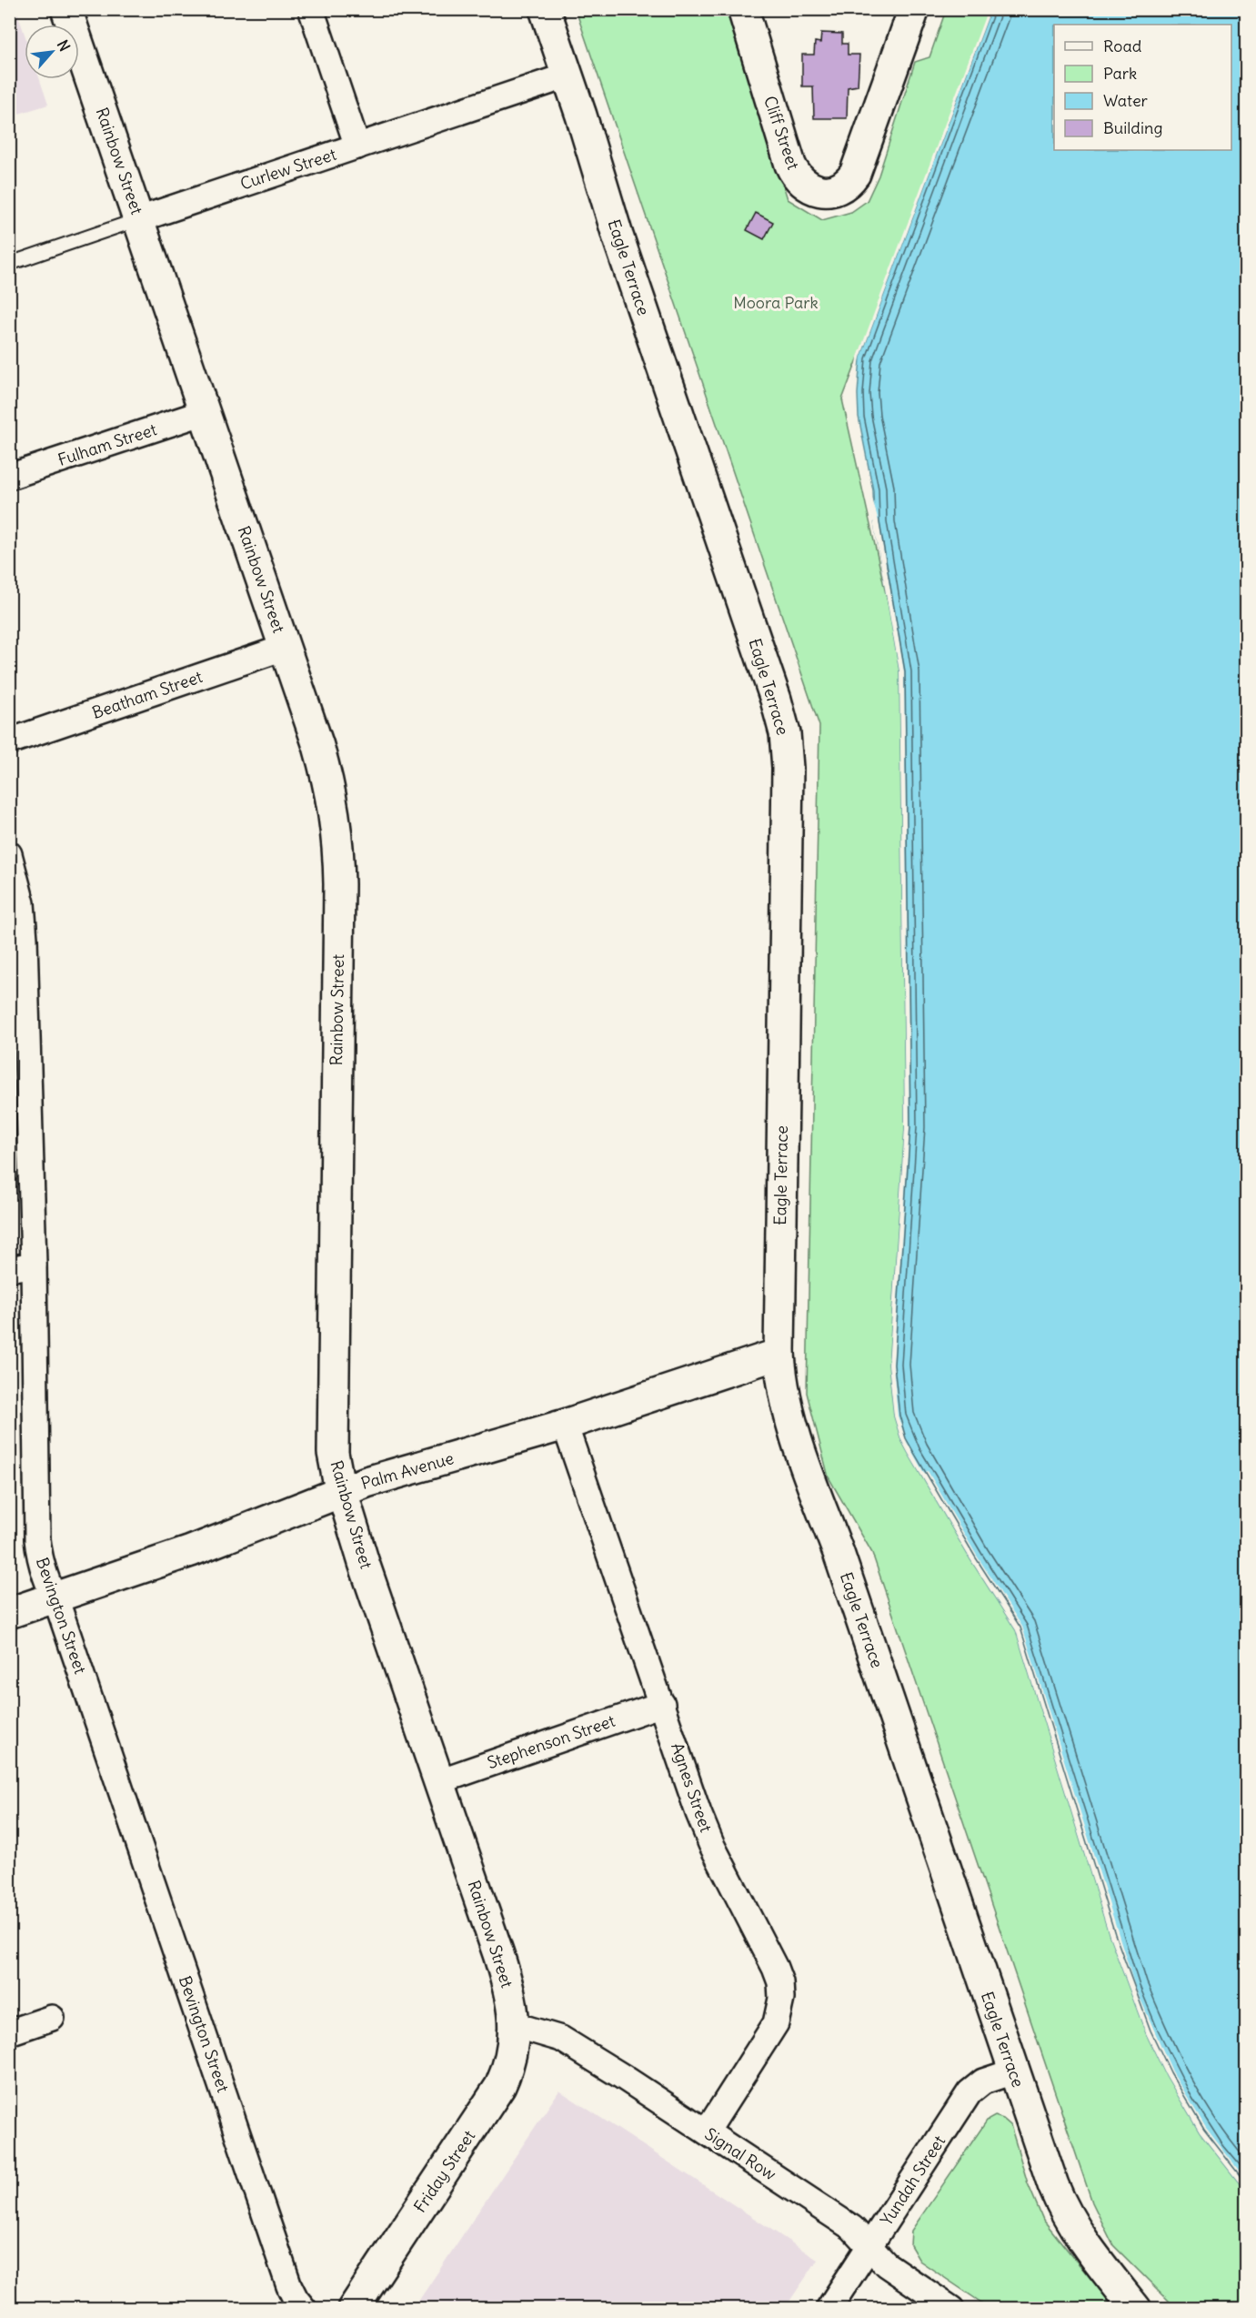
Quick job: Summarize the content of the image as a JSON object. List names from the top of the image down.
{
  "streets": {
    "street": [
      "Cliff Street",
      "Rainbow Street",
      "Curlew Street",
      "Eagle Terrace",
      "Fulham Street",
      "Beatham Street",
      "Palm Avenue",
      "Bevington Street",
      "Stephenson Street",
      "Agnes Street",
      "Signal Row",
      "Friday Street",
      "Yundah Street"
    ]
  },
  "crossings": [
    ["Rainbow Street", "Curlew Street"],
    ["Rainbow Street", "Fulham Street"],
    ["Rainbow Street", "Beatham Street"],
    ["Rainbow Street", "Palm Avenue"],
    ["Rainbow Street", "Stephenson Street"],
    ["Rainbow Street", "Signal Row"],
    ["Rainbow Street", "Friday Street"],
    ["Curlew Street", "Eagle Terrace"],
    ["Eagle Terrace", "Palm Avenue"],
    ["Eagle Terrace", "Yundah Street"],
    ["Palm Avenue", "Bevington Street"],
    ["Palm Avenue", "Agnes Street"],
    ["Stephenson Street", "Agnes Street"],
    ["Agnes Street", "Signal Row"],
    ["Signal Row", "Friday Street"],
    ["Signal Row", "Yundah Street"]
  ],
  "parks": ["Moora Park"],
  "legend": [
    "Road",
    "Park",
    "Water",
    "Building"
  ],
  "north": "top right"
}
